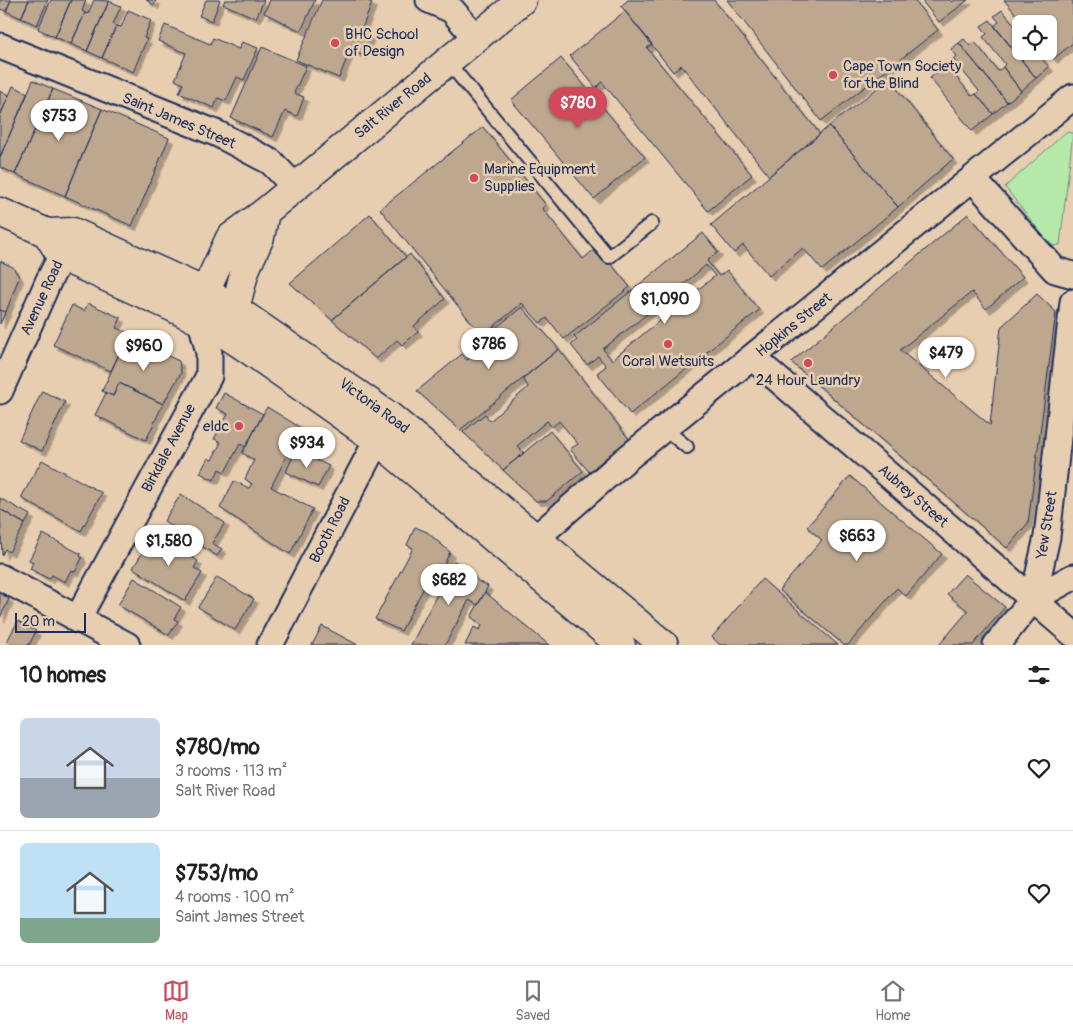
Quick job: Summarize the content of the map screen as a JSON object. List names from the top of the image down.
{
  "streets": {
    "main road": ["Salt River Road", "Victoria Road"],
    "street": [
      "Saint James Street",
      "Avenue Road",
      "Hopkins Street",
      "Birkdale Avenue",
      "Aubrey Street",
      "Yew Street",
      "Booth Road"
    ]
  },
  "crossings": [
    ["Salt River Road", "Saint James Street"],
    ["Salt River Road", "Victoria Road"],
    ["Avenue Road", "Victoria Road"],
    ["Hopkins Street", "Victoria Road"],
    ["Hopkins Street", "Aubrey Street"],
    ["Victoria Road", "Birkdale Avenue"],
    ["Victoria Road", "Booth Road"],
    ["Aubrey Street", "Yew Street"]
  ],
  "places": [
    "BHC School of Design",
    "Cape Town Society for the Blind",
    "Marine Equipment Supplies",
    "Coral Wetsuits",
    "24 Hour Laundry",
    "eldc"
  ],
  "scale_bar": "20 m",
  "page": {
    "price": [
      "$780",
      "$753",
      "$1,090",
      "$786",
      "$960",
      "$479",
      "$934",
      "$663",
      "$1,580",
      "$682"
    ],
    "scale": "20 m",
    "heading": "10 homes",
    "list": [
      {
        "name": "$780/mo",
        "note": "3 rooms · 113 m² · Salt River Road"
      },
      {
        "name": "$753/mo",
        "note": "4 rooms · 100 m² · Saint James Street"
      }
    ],
    "tabs": ["Map", "Saved", "Home"]
  }
}
